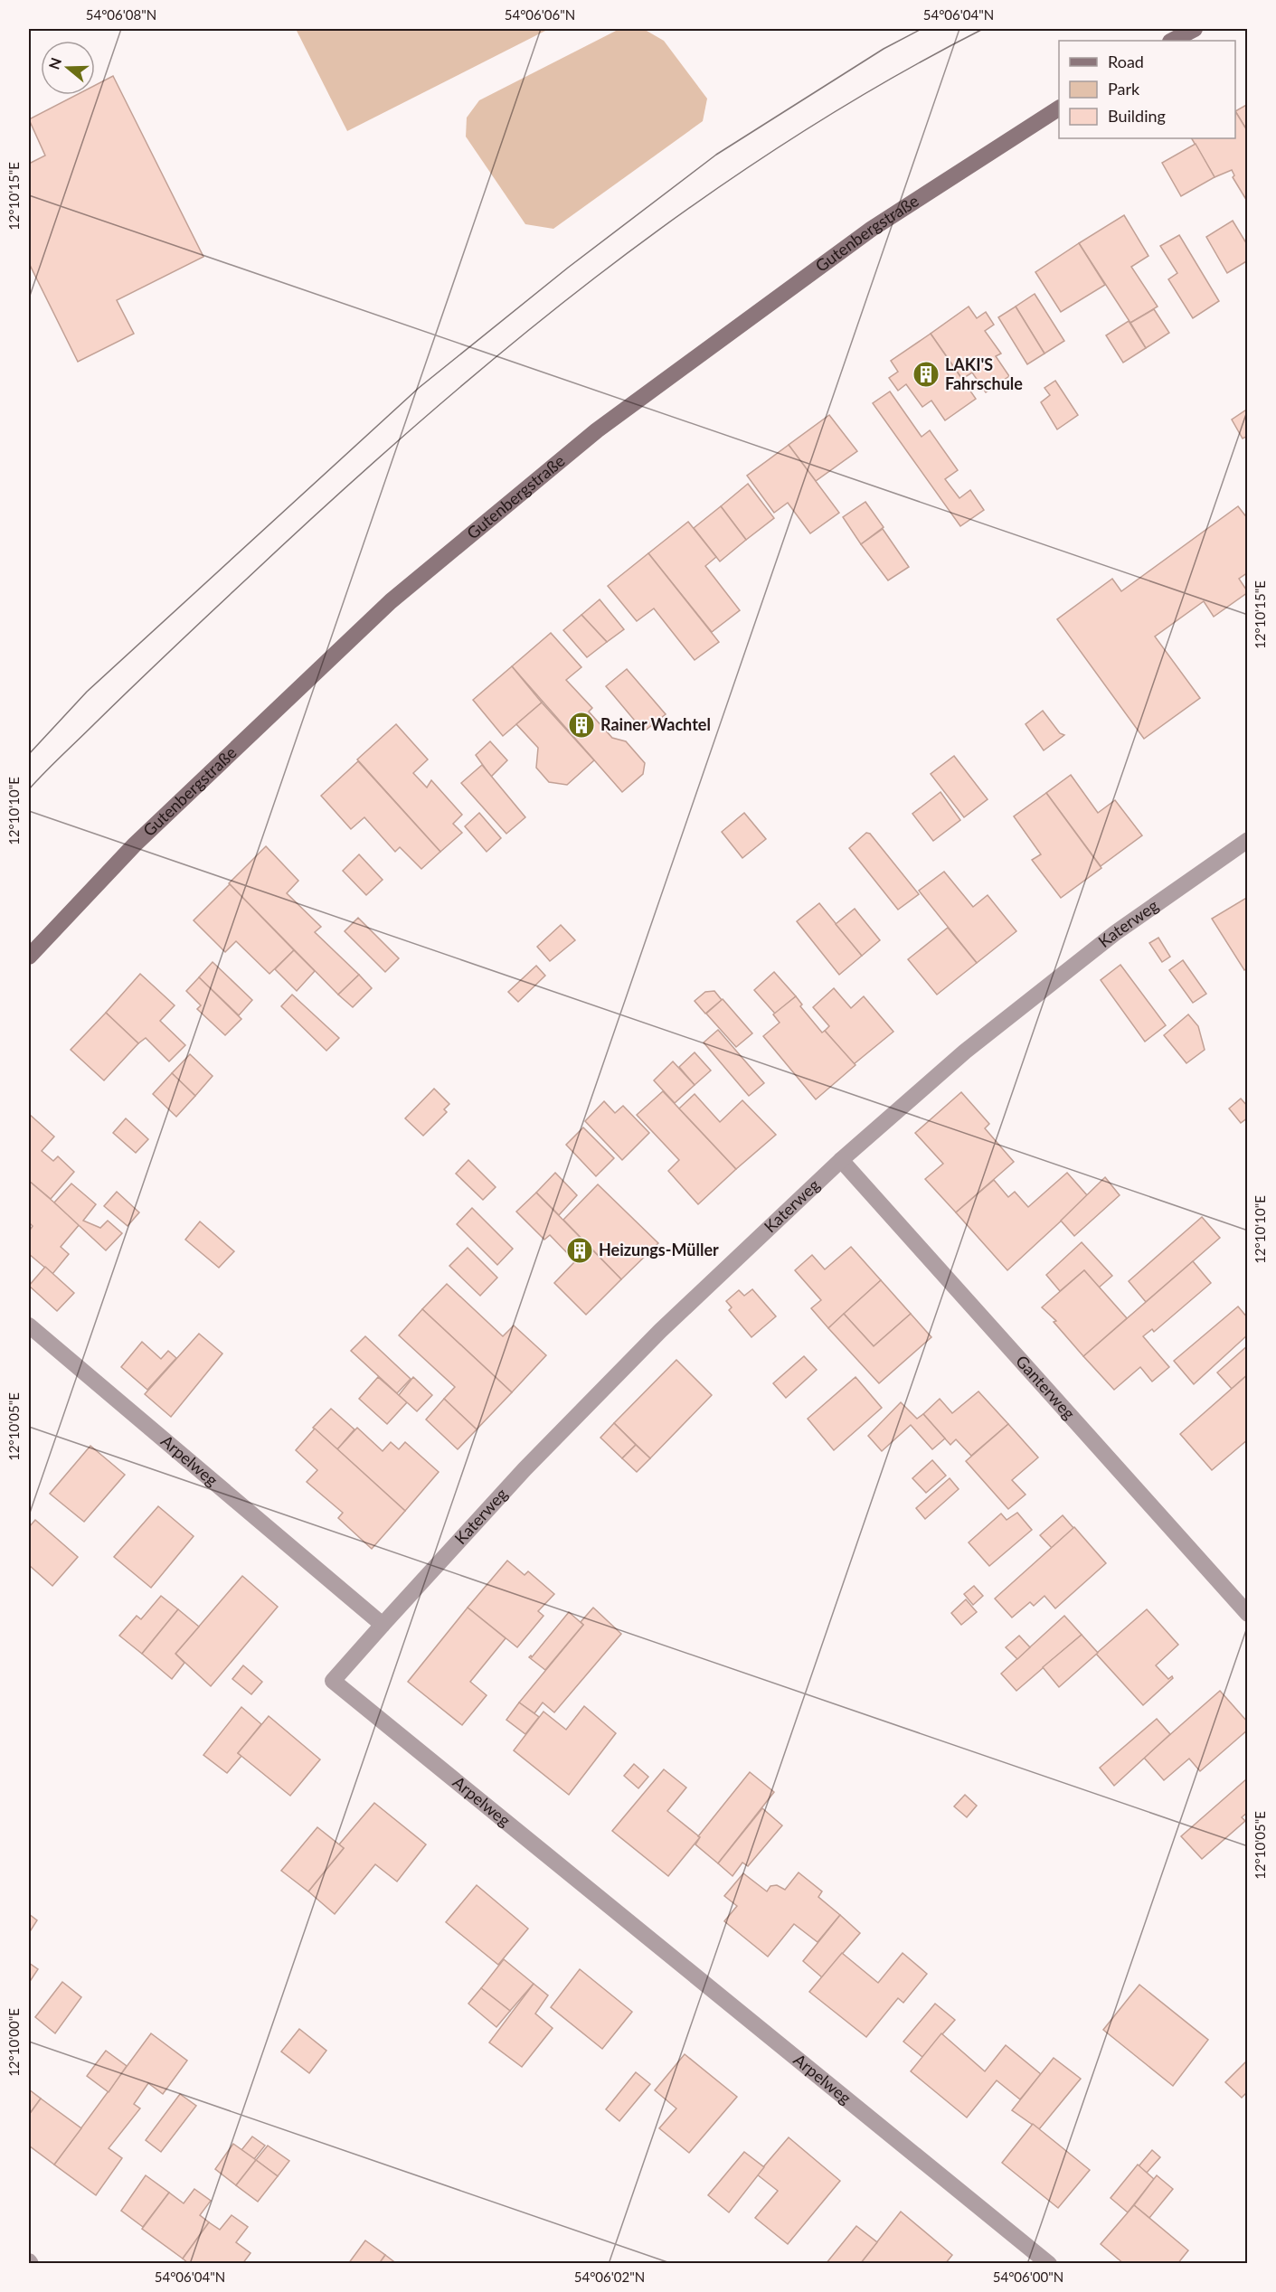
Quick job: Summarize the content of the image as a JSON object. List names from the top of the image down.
{
  "streets": {
    "street": [
      "Gutenbergstraße",
      "Katerweg",
      "Ganterweg",
      "Arpelweg"
    ]
  },
  "crossings": [
    ["Katerweg", "Ganterweg"],
    ["Katerweg", "Arpelweg"]
  ],
  "places": {
    "building": ["LAKI'S Fahrschule", "Rainer Wachtel", "Heizungs-Müller"]
  },
  "legend": ["Road", "Park", "Building"],
  "north": "left",
  "coordinates": [
    "54°06'08\"N",
    "54°06'06\"N",
    "54°06'04\"N",
    "12°10'15\"E",
    "12°10'10\"E",
    "12°10'05\"E",
    "12°10'00\"E",
    "54°06'02\"N",
    "54°06'00\"N"
  ]
}
